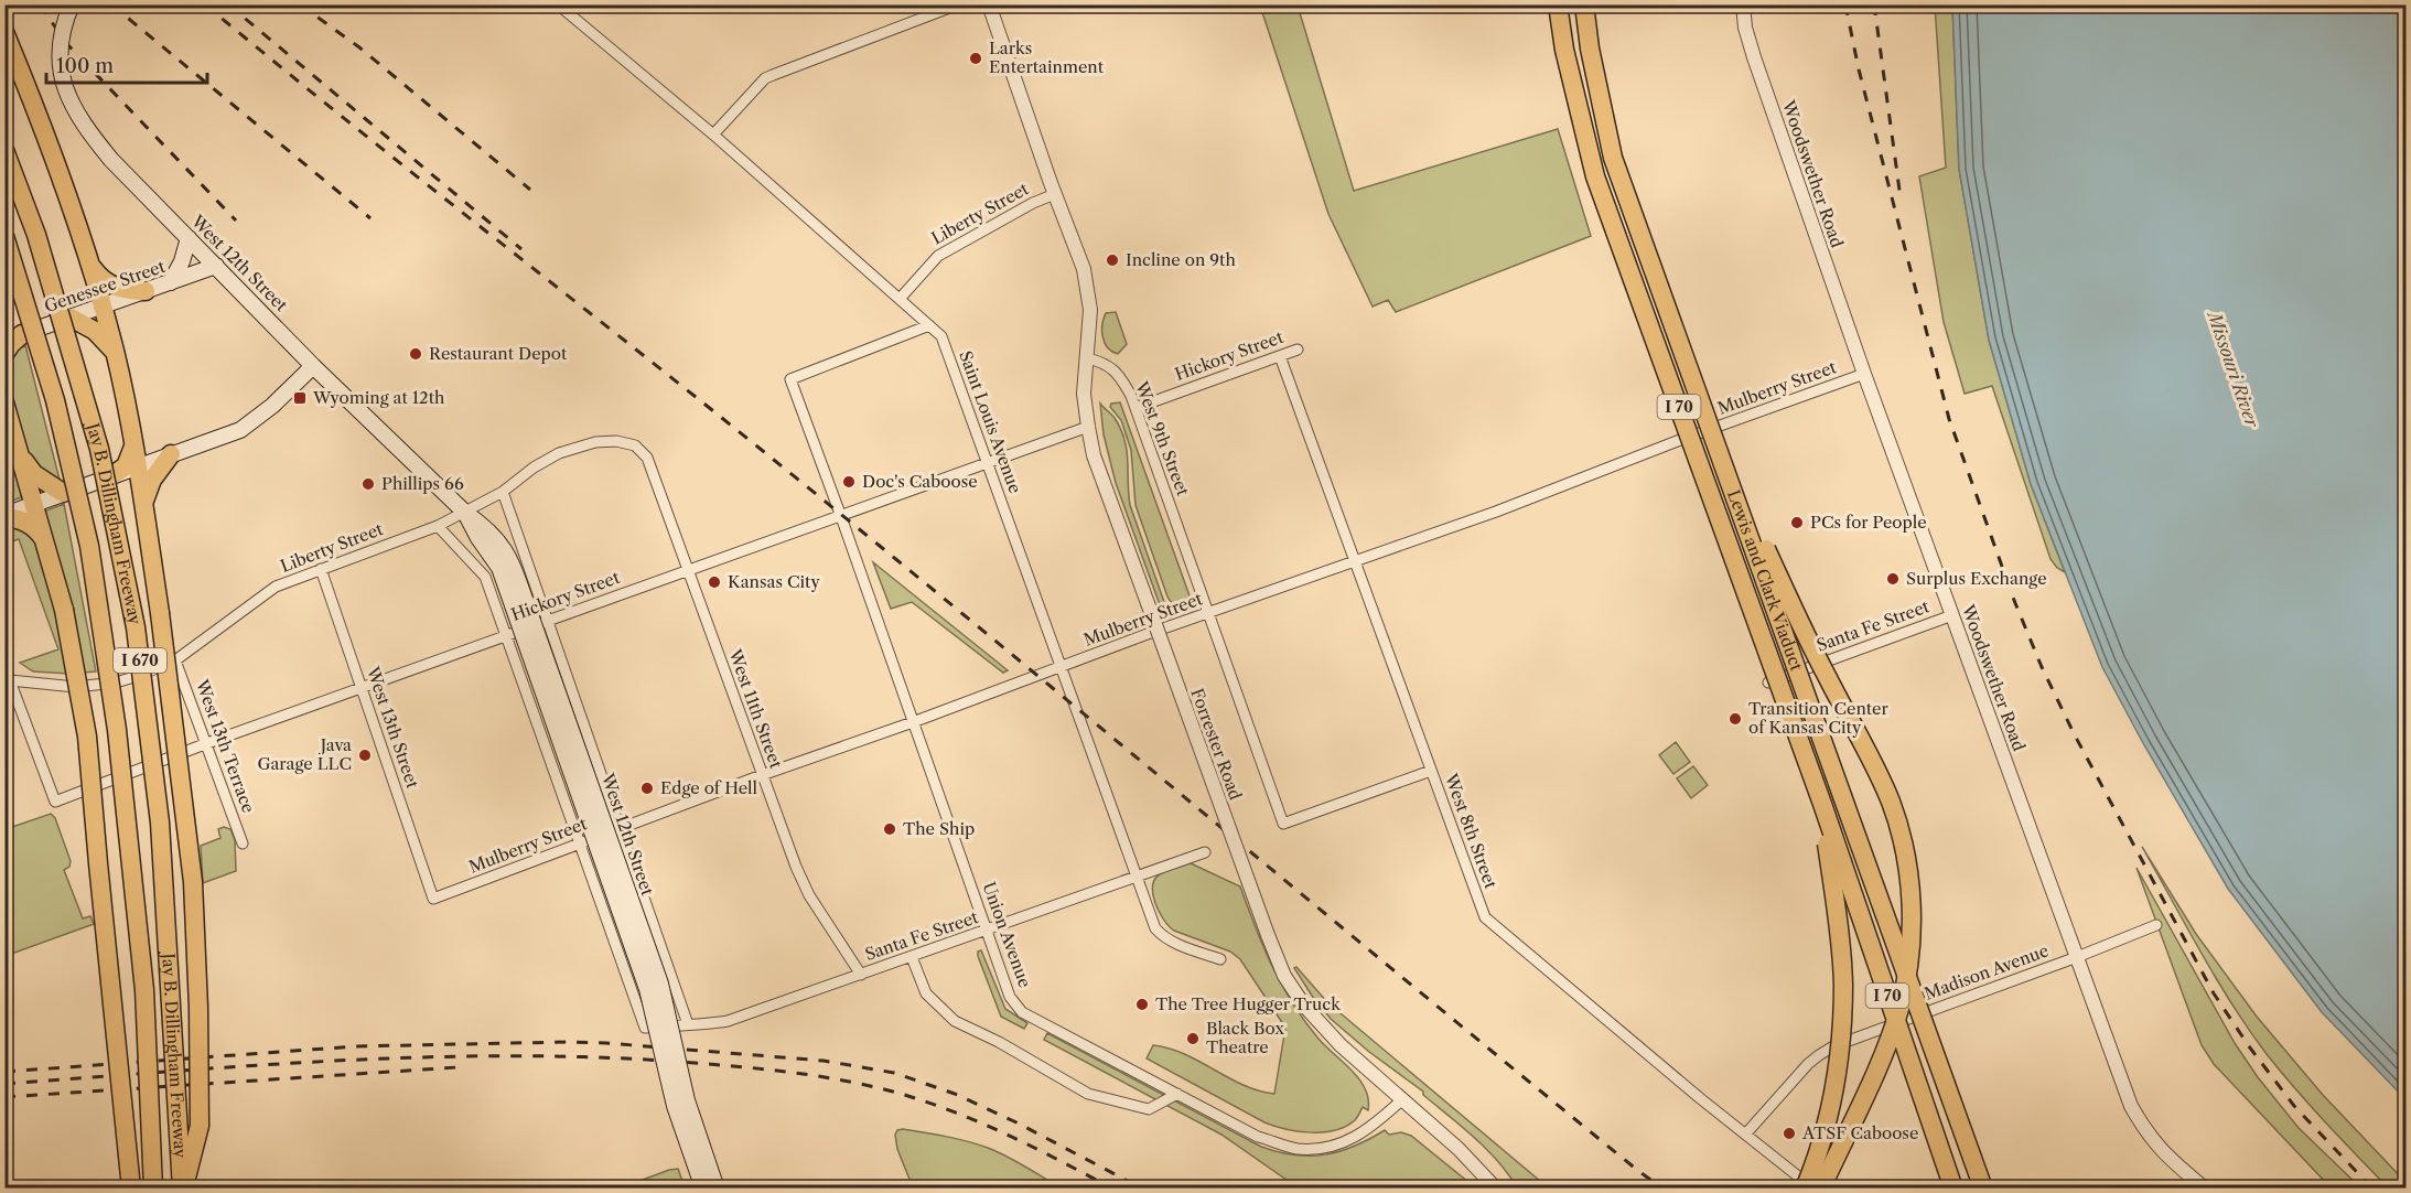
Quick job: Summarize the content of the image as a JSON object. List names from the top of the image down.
{
  "streets": {
    "highway": [
      "I 70",
      "Jay B. Dillingham Freeway",
      "Lewis and Clark Viaduct",
      "I 670"
    ],
    "main road": ["West 12th Street", "Genessee Street"],
    "street": [
      "Woodswether Road",
      "Liberty Street",
      "Hickory Street",
      "Mulberry Street",
      "Saint Louis Avenue",
      "West 9th Street",
      "Santa Fe Street",
      "West 11th Street",
      "West 13th Street",
      "Forrester Road",
      "West 13th Terrace",
      "West 8th Street",
      "Union Avenue",
      "Madison Avenue"
    ]
  },
  "crossings": [
    ["Woodswether Road", "Mulberry Street"],
    ["Woodswether Road", "Santa Fe Street"],
    ["Woodswether Road", "Madison Avenue"],
    ["Liberty Street", "West 12th Street"],
    ["Liberty Street", "Hickory Street"],
    ["Liberty Street", "Saint Louis Avenue"],
    ["Liberty Street", "West 11th Street"],
    ["Liberty Street", "West 13th Street"],
    ["Liberty Street", "West 13th Terrace"],
    ["West 12th Street", "Genessee Street"],
    ["West 12th Street", "Hickory Street"],
    ["West 12th Street", "Mulberry Street"],
    ["West 12th Street", "Santa Fe Street"],
    ["Hickory Street", "Saint Louis Avenue"],
    ["Hickory Street", "West 9th Street"],
    ["Hickory Street", "West 11th Street"],
    ["Hickory Street", "West 13th Street"],
    ["Hickory Street", "Forrester Road"],
    ["Hickory Street", "West 13th Terrace"],
    ["Hickory Street", "West 8th Street"],
    ["Hickory Street", "Union Avenue"],
    ["Mulberry Street", "Saint Louis Avenue"],
    ["Mulberry Street", "West 9th Street"],
    ["Mulberry Street", "Santa Fe Street"],
    ["Mulberry Street", "West 11th Street"],
    ["Mulberry Street", "West 13th Street"],
    ["Mulberry Street", "West 8th Street"],
    ["Mulberry Street", "Union Avenue"],
    ["I 70", "Lewis and Clark Viaduct"],
    ["Saint Louis Avenue", "Santa Fe Street"],
    ["Saint Louis Avenue", "Union Avenue"],
    ["West 9th Street", "Forrester Road"],
    ["West 9th Street", "West 8th Street"],
    ["Santa Fe Street", "West 11th Street"],
    ["Santa Fe Street", "Union Avenue"],
    ["Forrester Road", "Union Avenue"],
    ["West 8th Street", "Madison Avenue"]
  ],
  "water": ["Missouri River"],
  "places": {
    "other": [
      "Larks Entertainment",
      "Incline on 9th",
      "Restaurant Depot",
      "Doc's Caboose",
      "Phillips 66",
      "PCs for People",
      "Surplus Exchange",
      "Kansas City",
      "Transition Center of Kansas City",
      "Java Garage LLC",
      "Edge of Hell",
      "The Ship",
      "The Tree Hugger Truck",
      "Black Box Theatre",
      "ATSF Caboose"
    ],
    "transit": ["Wyoming at 12th"]
  },
  "scale_bar": "100 m"
}
